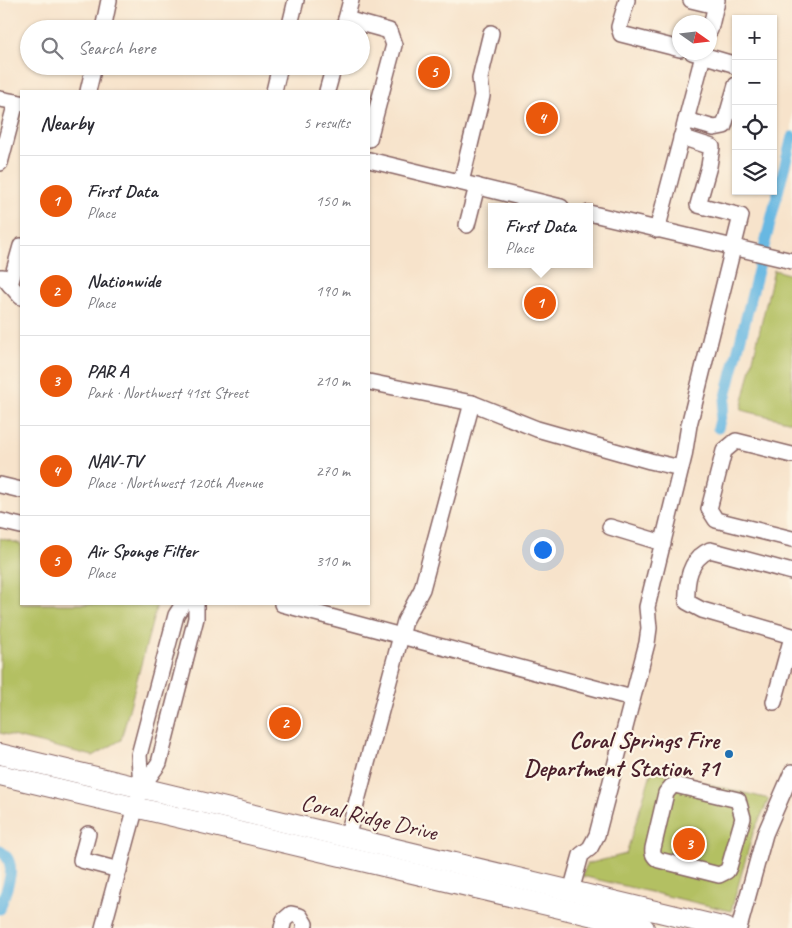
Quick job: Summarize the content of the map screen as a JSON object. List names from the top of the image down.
{
  "streets": {
    "main road": ["Coral Ridge Drive"]
  },
  "places": ["Coral Springs Fire Department Station 71"],
  "north": "right",
  "page": {
    "map_buttons": ["+", "−"],
    "search": "Search here",
    "pins": [
      "5",
      "4",
      "1",
      "2",
      "3"
    ],
    "heading": ["Nearby", "5 results"],
    "list": [
      {
        "mark": "1",
        "name": "First Data",
        "note": "Place",
        "value": "150 m"
      },
      {
        "mark": "2",
        "name": "Nationwide",
        "note": "Place",
        "value": "190 m"
      },
      {
        "mark": "3",
        "name": "PAR A",
        "note": "Park · Northwest 41st Street",
        "value": "210 m"
      },
      {
        "mark": "4",
        "name": "NAV-TV",
        "note": "Place · Northwest 120th Avenue",
        "value": "270 m"
      },
      {
        "mark": "5",
        "name": "Air Sponge Filter",
        "note": "Place",
        "value": "310 m"
      }
    ],
    "popup": ["First Data", "Place"]
  }
}
